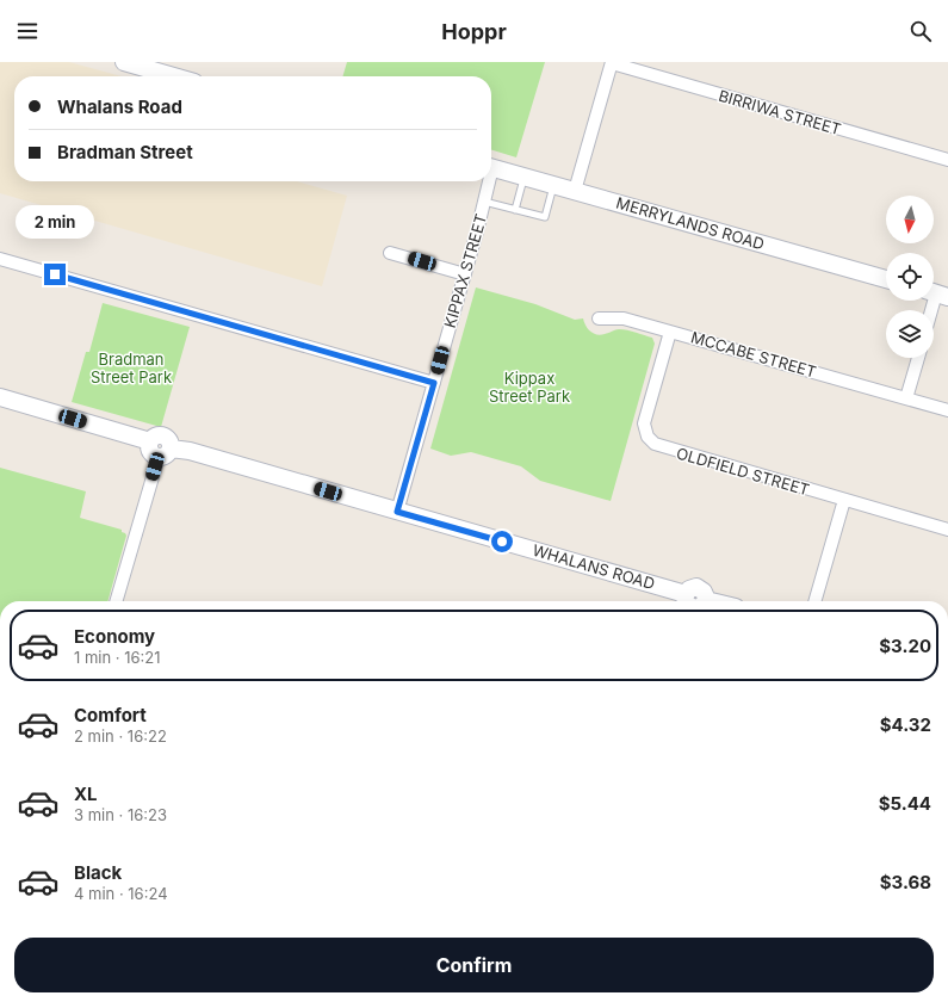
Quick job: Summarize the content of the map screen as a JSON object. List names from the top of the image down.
{
  "streets": {
    "street": [
      "BIRRIWA STREET",
      "MERRYLANDS ROAD",
      "KIPPAX STREET",
      "MCCABE STREET",
      "OLDFIELD STREET",
      "WHALANS ROAD"
    ]
  },
  "crossings": [
    ["KIPPAX STREET", "WHALANS ROAD"],
    ["MCCABE STREET", "OLDFIELD STREET"]
  ],
  "parks": ["Bradman Street Park", "Kippax Street Park"],
  "north": "bottom",
  "page": {
    "header": "Hoppr",
    "banner": ["Whalans Road", "Bradman Street"],
    "bubble": "2 min",
    "list": [
      {
        "name": "Economy",
        "note": "1 min · 16:21",
        "value": "$3.20"
      },
      {
        "name": "Comfort",
        "note": "2 min · 16:22",
        "value": "$4.32"
      },
      {
        "name": "XL",
        "note": "3 min · 16:23",
        "value": "$5.44"
      },
      {
        "name": "Black",
        "note": "4 min · 16:24",
        "value": "$3.68"
      }
    ],
    "buttons": "Confirm"
  }
}
